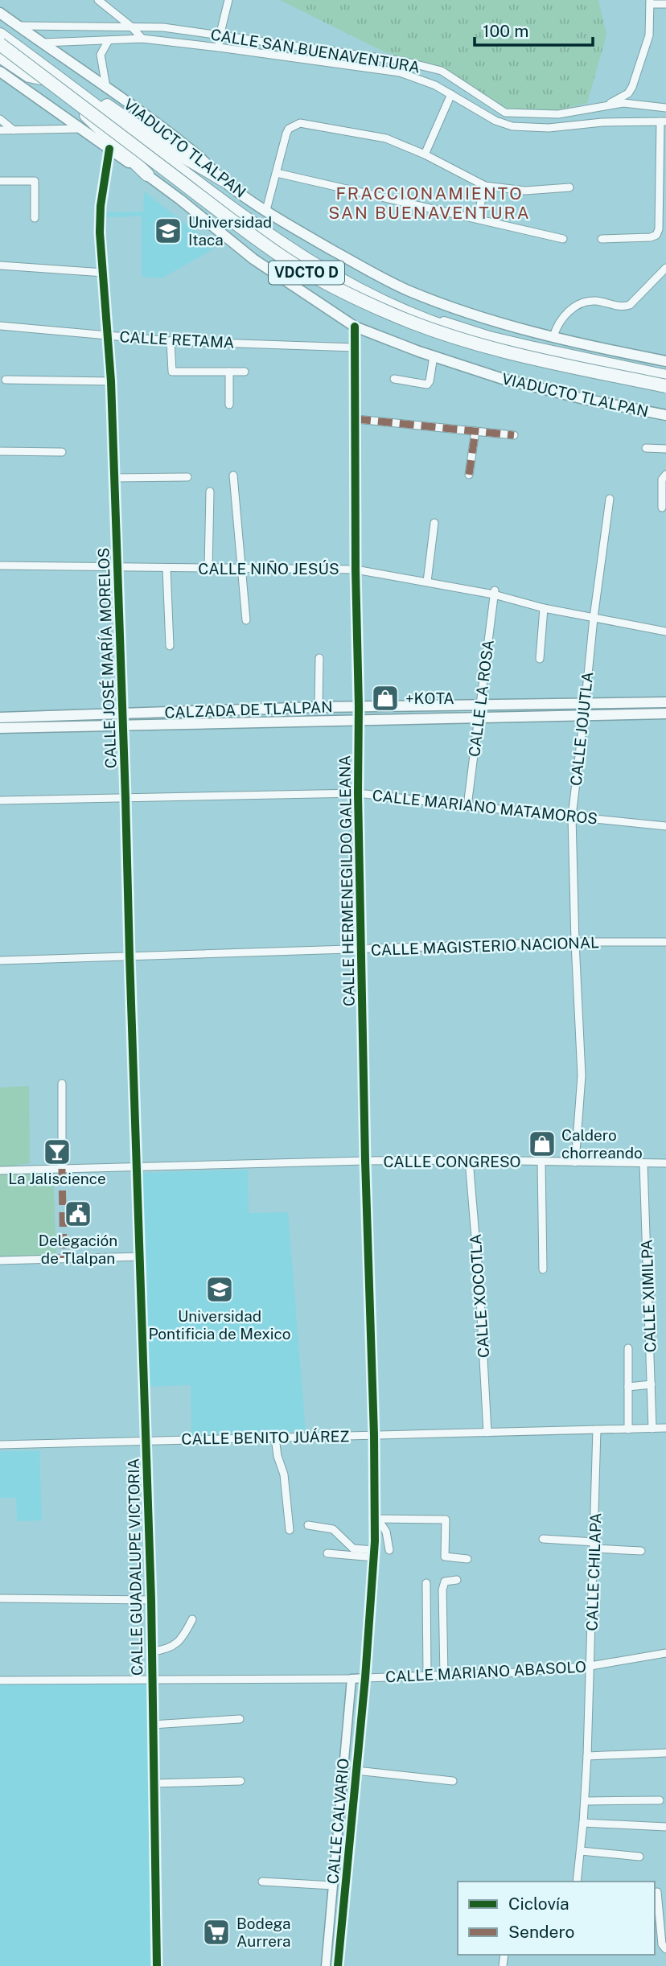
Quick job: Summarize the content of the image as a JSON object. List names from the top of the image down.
{
  "streets": {
    "highway": ["VIADUCTO TLALPAN", "VDCTO D"],
    "main road": ["CALZADA DE TLALPAN"],
    "street": [
      "CALLE SAN BUENAVENTURA",
      "CALLE RETAMA",
      "CALLE NIÑO JESÚS",
      "CALLE JOSÉ MARÍA MORELOS",
      "CALLE LA ROSA",
      "CALLE JOJUTLA",
      "CALLE MARIANO MATAMOROS",
      "CALLE HERMENEGILDO GALEANA",
      "CALLE MAGISTERIO NACIONAL",
      "CALLE CONGRESO",
      "CALLE XOCOTLA",
      "CALLE XIMILPA",
      "CALLE BENITO JUÁREZ",
      "CALLE GUADALUPE VICTORIA",
      "CALLE CHILAPA",
      "CALLE MARIANO ABASOLO",
      "CALLE CALVARIO"
    ]
  },
  "crossings": [
    ["CALLE SAN BUENAVENTURA", "VIADUCTO TLALPAN"],
    ["VIADUCTO TLALPAN", "CALLE JOSÉ MARÍA MORELOS"],
    ["VIADUCTO TLALPAN", "CALLE HERMENEGILDO GALEANA"],
    ["CALLE RETAMA", "CALLE JOSÉ MARÍA MORELOS"],
    ["CALLE RETAMA", "CALLE HERMENEGILDO GALEANA"],
    ["CALLE NIÑO JESÚS", "CALLE JOSÉ MARÍA MORELOS"],
    ["CALLE NIÑO JESÚS", "CALLE LA ROSA"],
    ["CALLE NIÑO JESÚS", "CALLE JOJUTLA"],
    ["CALLE NIÑO JESÚS", "CALLE HERMENEGILDO GALEANA"],
    ["CALLE JOSÉ MARÍA MORELOS", "CALZADA DE TLALPAN"],
    ["CALLE JOSÉ MARÍA MORELOS", "CALLE MARIANO MATAMOROS"],
    ["CALLE JOSÉ MARÍA MORELOS", "CALLE MAGISTERIO NACIONAL"],
    ["CALLE JOSÉ MARÍA MORELOS", "CALLE CONGRESO"],
    ["CALLE JOSÉ MARÍA MORELOS", "CALLE GUADALUPE VICTORIA"],
    ["CALLE LA ROSA", "CALZADA DE TLALPAN"],
    ["CALLE LA ROSA", "CALLE MARIANO MATAMOROS"],
    ["CALZADA DE TLALPAN", "CALLE JOJUTLA"],
    ["CALZADA DE TLALPAN", "CALLE HERMENEGILDO GALEANA"],
    ["CALLE JOJUTLA", "CALLE MARIANO MATAMOROS"],
    ["CALLE JOJUTLA", "CALLE MAGISTERIO NACIONAL"],
    ["CALLE JOJUTLA", "CALLE CONGRESO"],
    ["CALLE MARIANO MATAMOROS", "CALLE HERMENEGILDO GALEANA"],
    ["CALLE HERMENEGILDO GALEANA", "CALLE MAGISTERIO NACIONAL"],
    ["CALLE HERMENEGILDO GALEANA", "CALLE CONGRESO"],
    ["CALLE HERMENEGILDO GALEANA", "CALLE BENITO JUÁREZ"],
    ["CALLE HERMENEGILDO GALEANA", "CALLE CALVARIO"],
    ["CALLE CONGRESO", "CALLE XOCOTLA"],
    ["CALLE CONGRESO", "CALLE XIMILPA"],
    ["CALLE CONGRESO", "CALLE GUADALUPE VICTORIA"],
    ["CALLE XOCOTLA", "CALLE BENITO JUÁREZ"],
    ["CALLE XIMILPA", "CALLE BENITO JUÁREZ"],
    ["CALLE BENITO JUÁREZ", "CALLE GUADALUPE VICTORIA"],
    ["CALLE BENITO JUÁREZ", "CALLE CHILAPA"],
    ["CALLE GUADALUPE VICTORIA", "CALLE MARIANO ABASOLO"],
    ["CALLE CHILAPA", "CALLE MARIANO ABASOLO"],
    ["CALLE MARIANO ABASOLO", "CALLE CALVARIO"]
  ],
  "districts": ["FRACCIONAMIENTO SAN BUENAVENTURA"],
  "places": {
    "school or university": ["Universidad Itaca", "Universidad Pontificia de Mexico"],
    "shop": ["+KOTA", "Caldero chorreando"],
    "bar": ["La Jaliscience"],
    "public building": ["Delegación de Tlalpan"],
    "supermarket": ["Bodega Aurrera"]
  },
  "legend": ["Ciclovía", "Sendero"],
  "scale_bar": "100 m"
}
